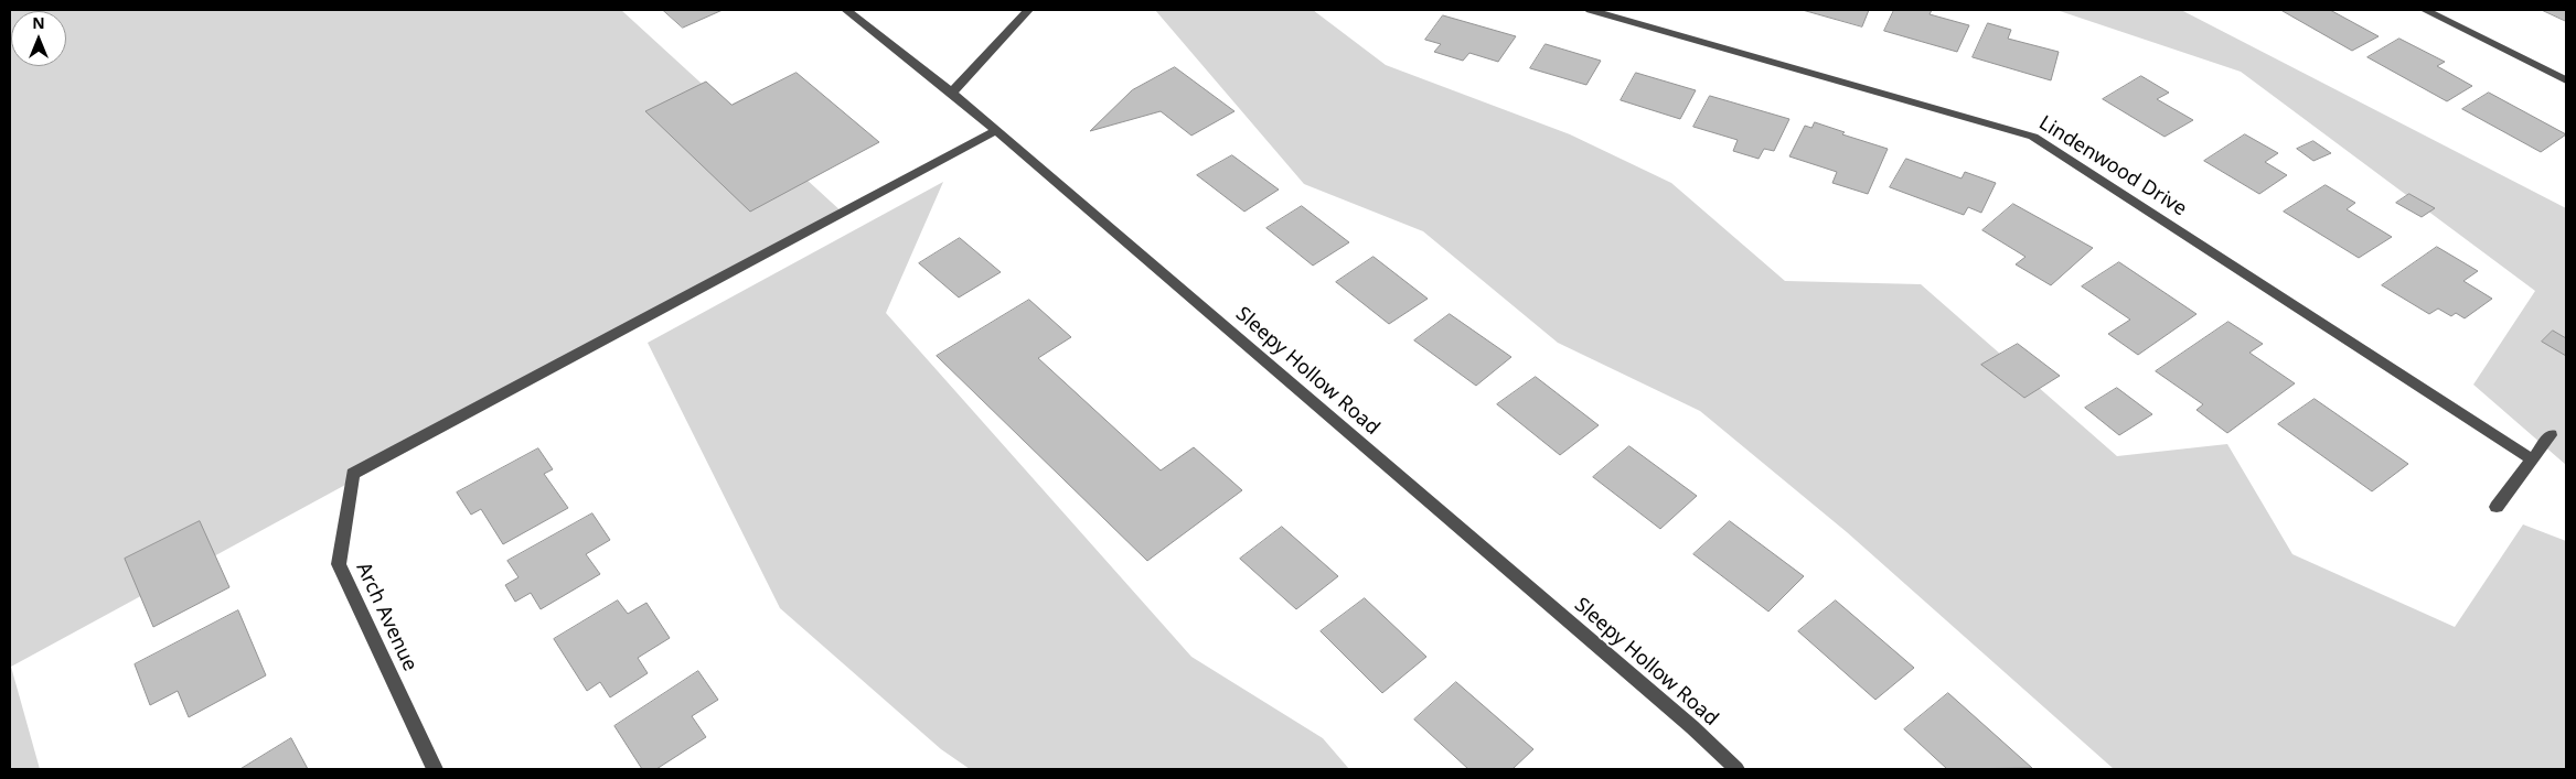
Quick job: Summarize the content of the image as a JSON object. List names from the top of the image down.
{
  "streets": {
    "street": ["Lindenwood Drive", "Sleepy Hollow Road", "Arch Avenue"]
  },
  "crossings": [
    ["Sleepy Hollow Road", "Arch Avenue"]
  ],
  "north": "top"
}
